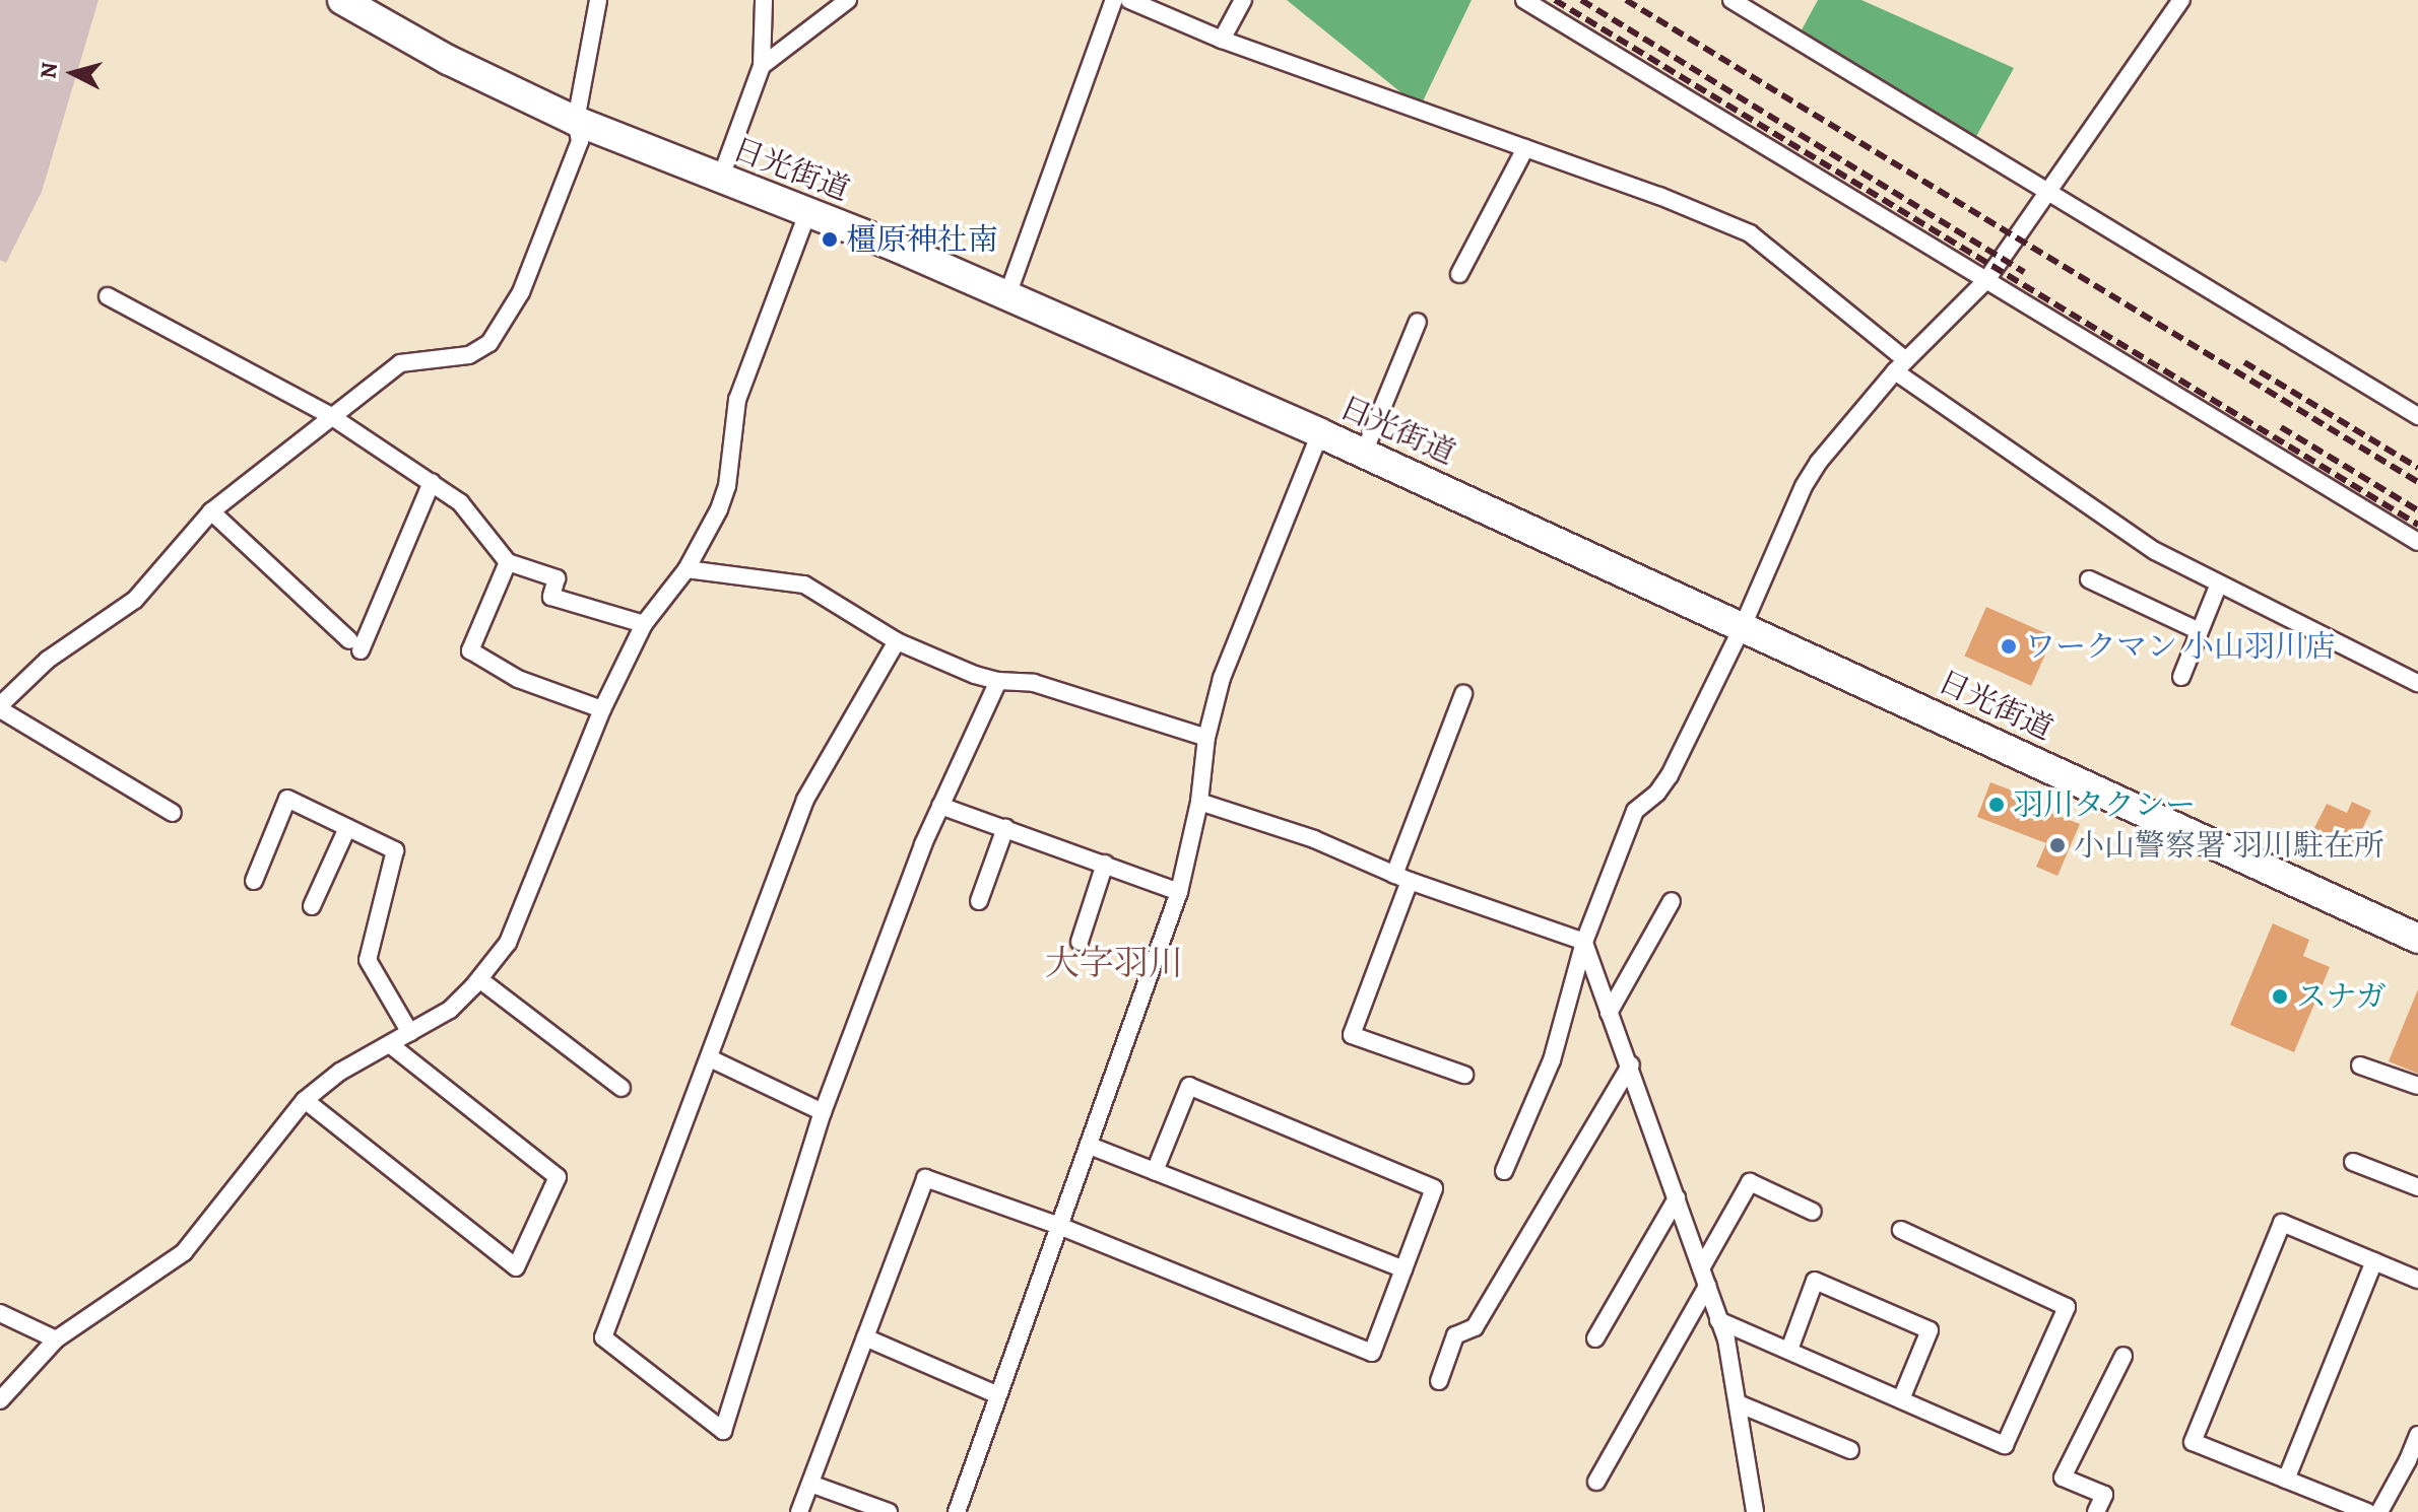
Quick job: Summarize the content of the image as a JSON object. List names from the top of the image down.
{
  "streets": {
    "highway": ["日光街道"]
  },
  "districts": ["大字羽川"],
  "places": [
    "橿原神社南",
    "ワークマン 小山羽川店",
    "羽川タクシー",
    "小山警察署 羽川駐在所",
    "スナガ"
  ],
  "north": "left"
}
